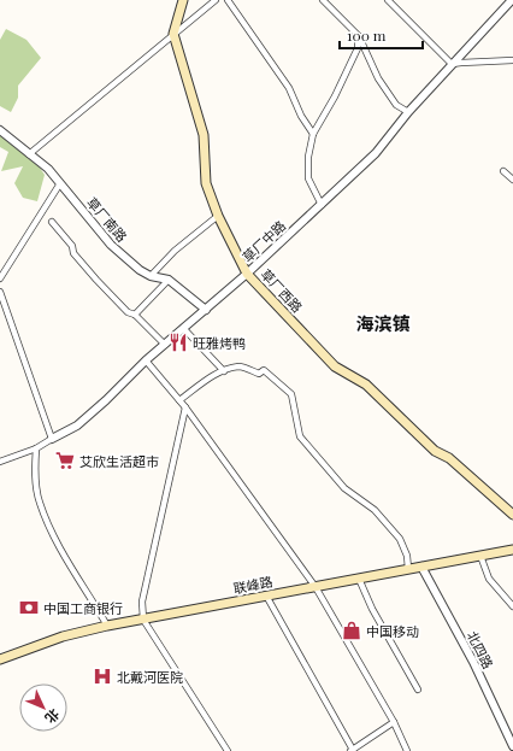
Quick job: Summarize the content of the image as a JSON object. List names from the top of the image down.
{
  "streets": {
    "main road": ["草厂西路", "联峰路"],
    "street": ["草厂南路", "草厂中路", "北四路"]
  },
  "crossings": [
    ["草厂南路", "草厂中路"],
    ["草厂中路", "草厂西路"],
    ["联峰路", "北四路"]
  ],
  "districts": ["海滨镇"],
  "places": {
    "restaurant": ["旺雅烤鸭"],
    "supermarket": ["艾欣生活超市"],
    "bank": ["中国工商银行"],
    "shop": ["中国移动"],
    "hospital": ["北戴河医院"]
  },
  "scale_bar": "100 m",
  "north": "bottom right"
}
